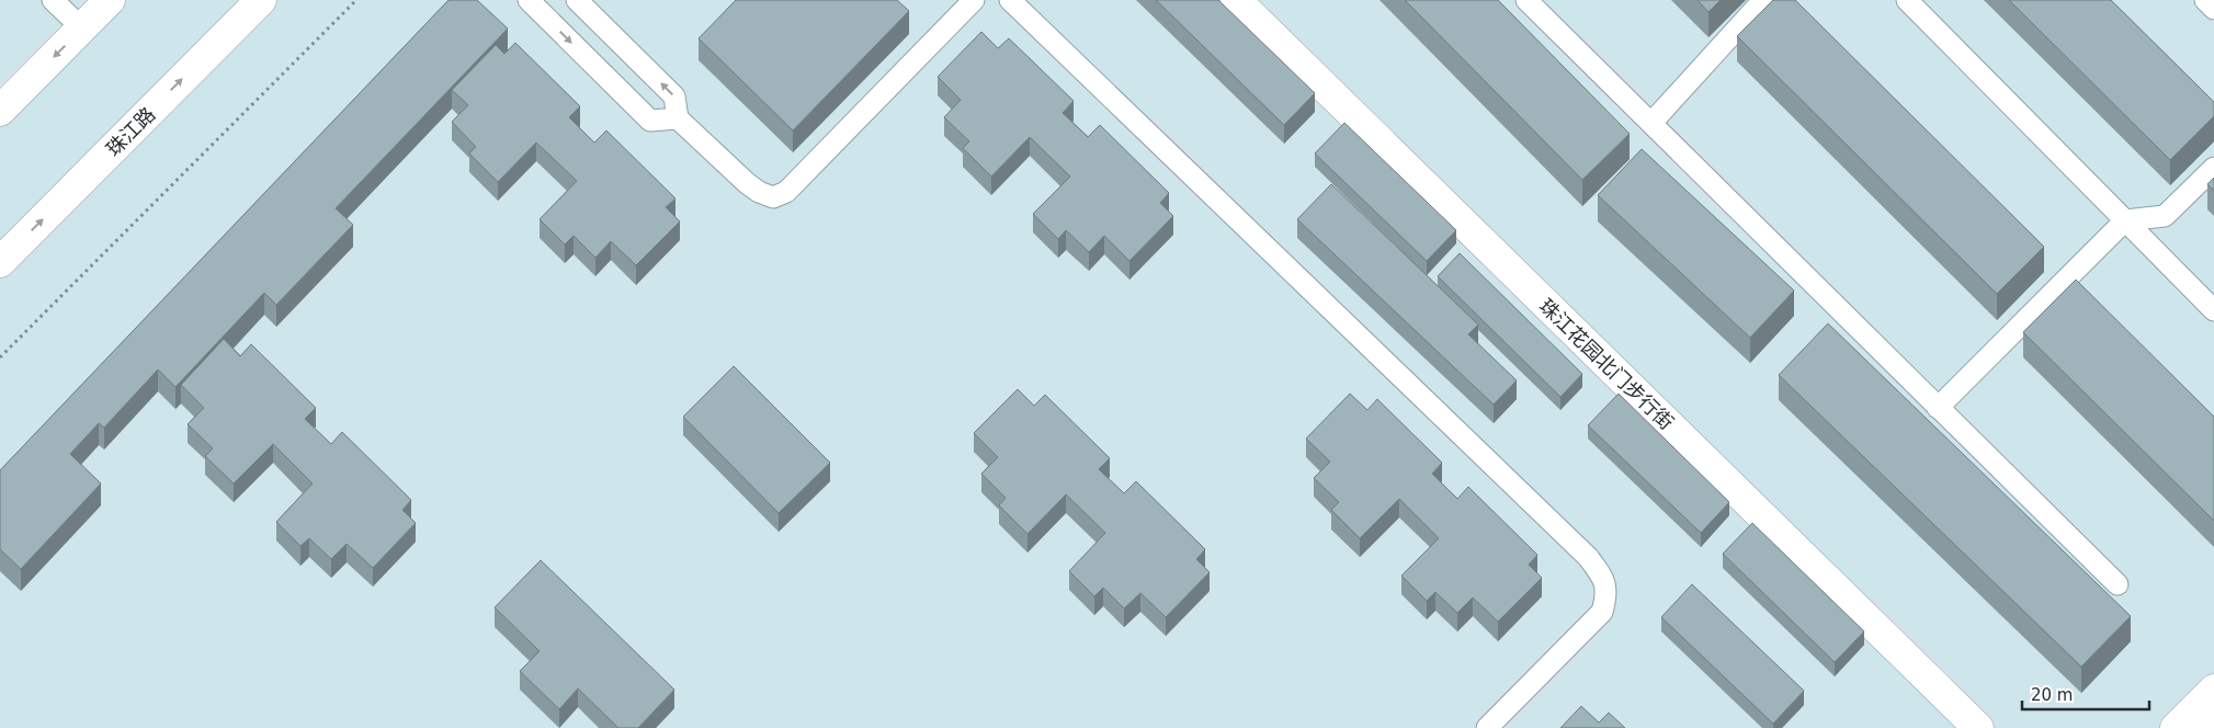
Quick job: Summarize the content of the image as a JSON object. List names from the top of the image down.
{
  "streets": {
    "street": ["珠江路", "珠江花园北门步行街"]
  },
  "scale_bar": "20 m"
}
